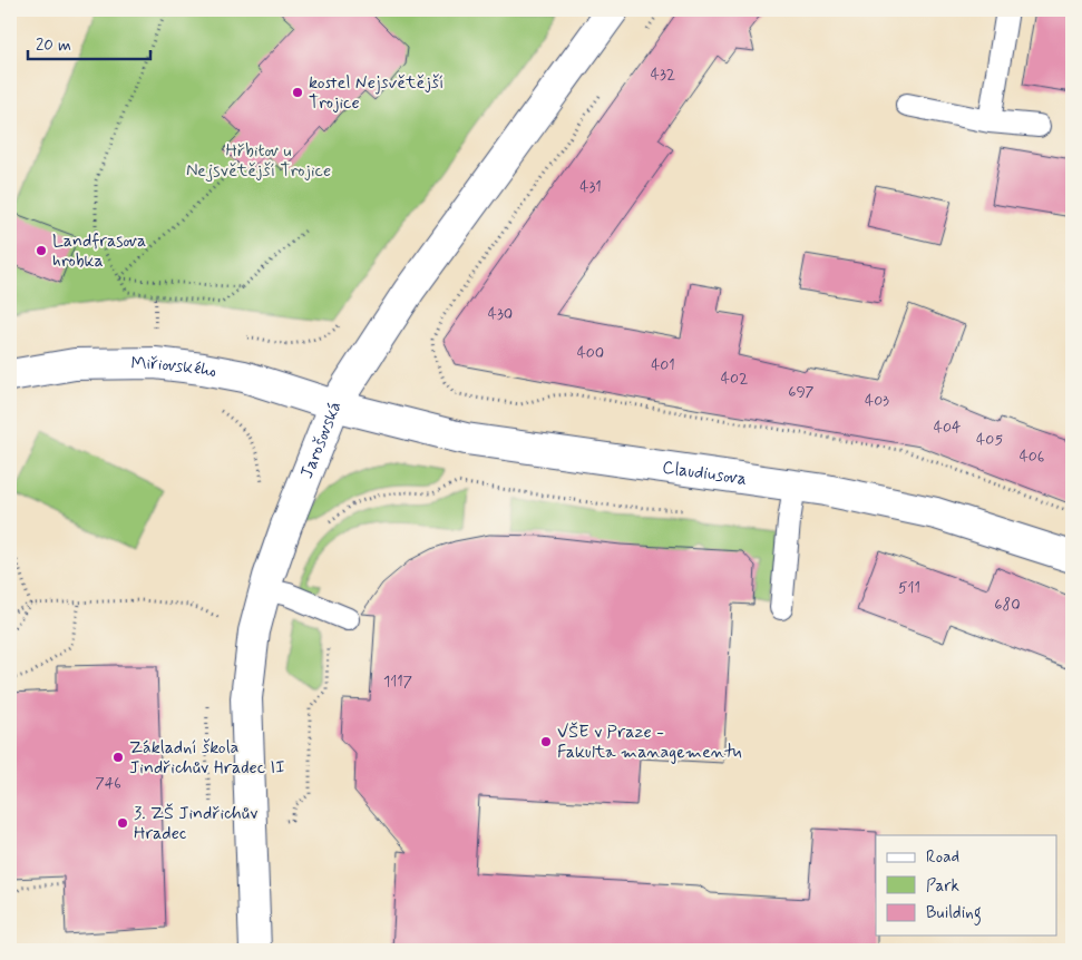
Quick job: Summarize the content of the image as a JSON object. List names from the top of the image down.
{
  "streets": {
    "street": ["Miřiovského", "Jarošovská", "Claudiusova"]
  },
  "crossings": [
    ["Miřiovského", "Jarošovská"],
    ["Miřiovského", "Claudiusova"],
    ["Jarošovská", "Claudiusova"]
  ],
  "parks": ["Hřbitov u Nejsvětější Trojice"],
  "places": [
    "kostel Nejsvětější Trojice",
    "Landfrasova hrobka",
    "VŠE v Praze - Fakulta managementu",
    "Základní škola Jindřichův Hradec II",
    "3. ZŠ Jindřichův Hradec"
  ],
  "house_numbers": [
    "432",
    "431",
    "430",
    "400",
    "401",
    "402",
    "697",
    "403",
    "404",
    "405",
    "406",
    "511",
    "680",
    "1117",
    "746"
  ],
  "legend": ["Road", "Park", "Building"],
  "scale_bar": "20 m"
}
